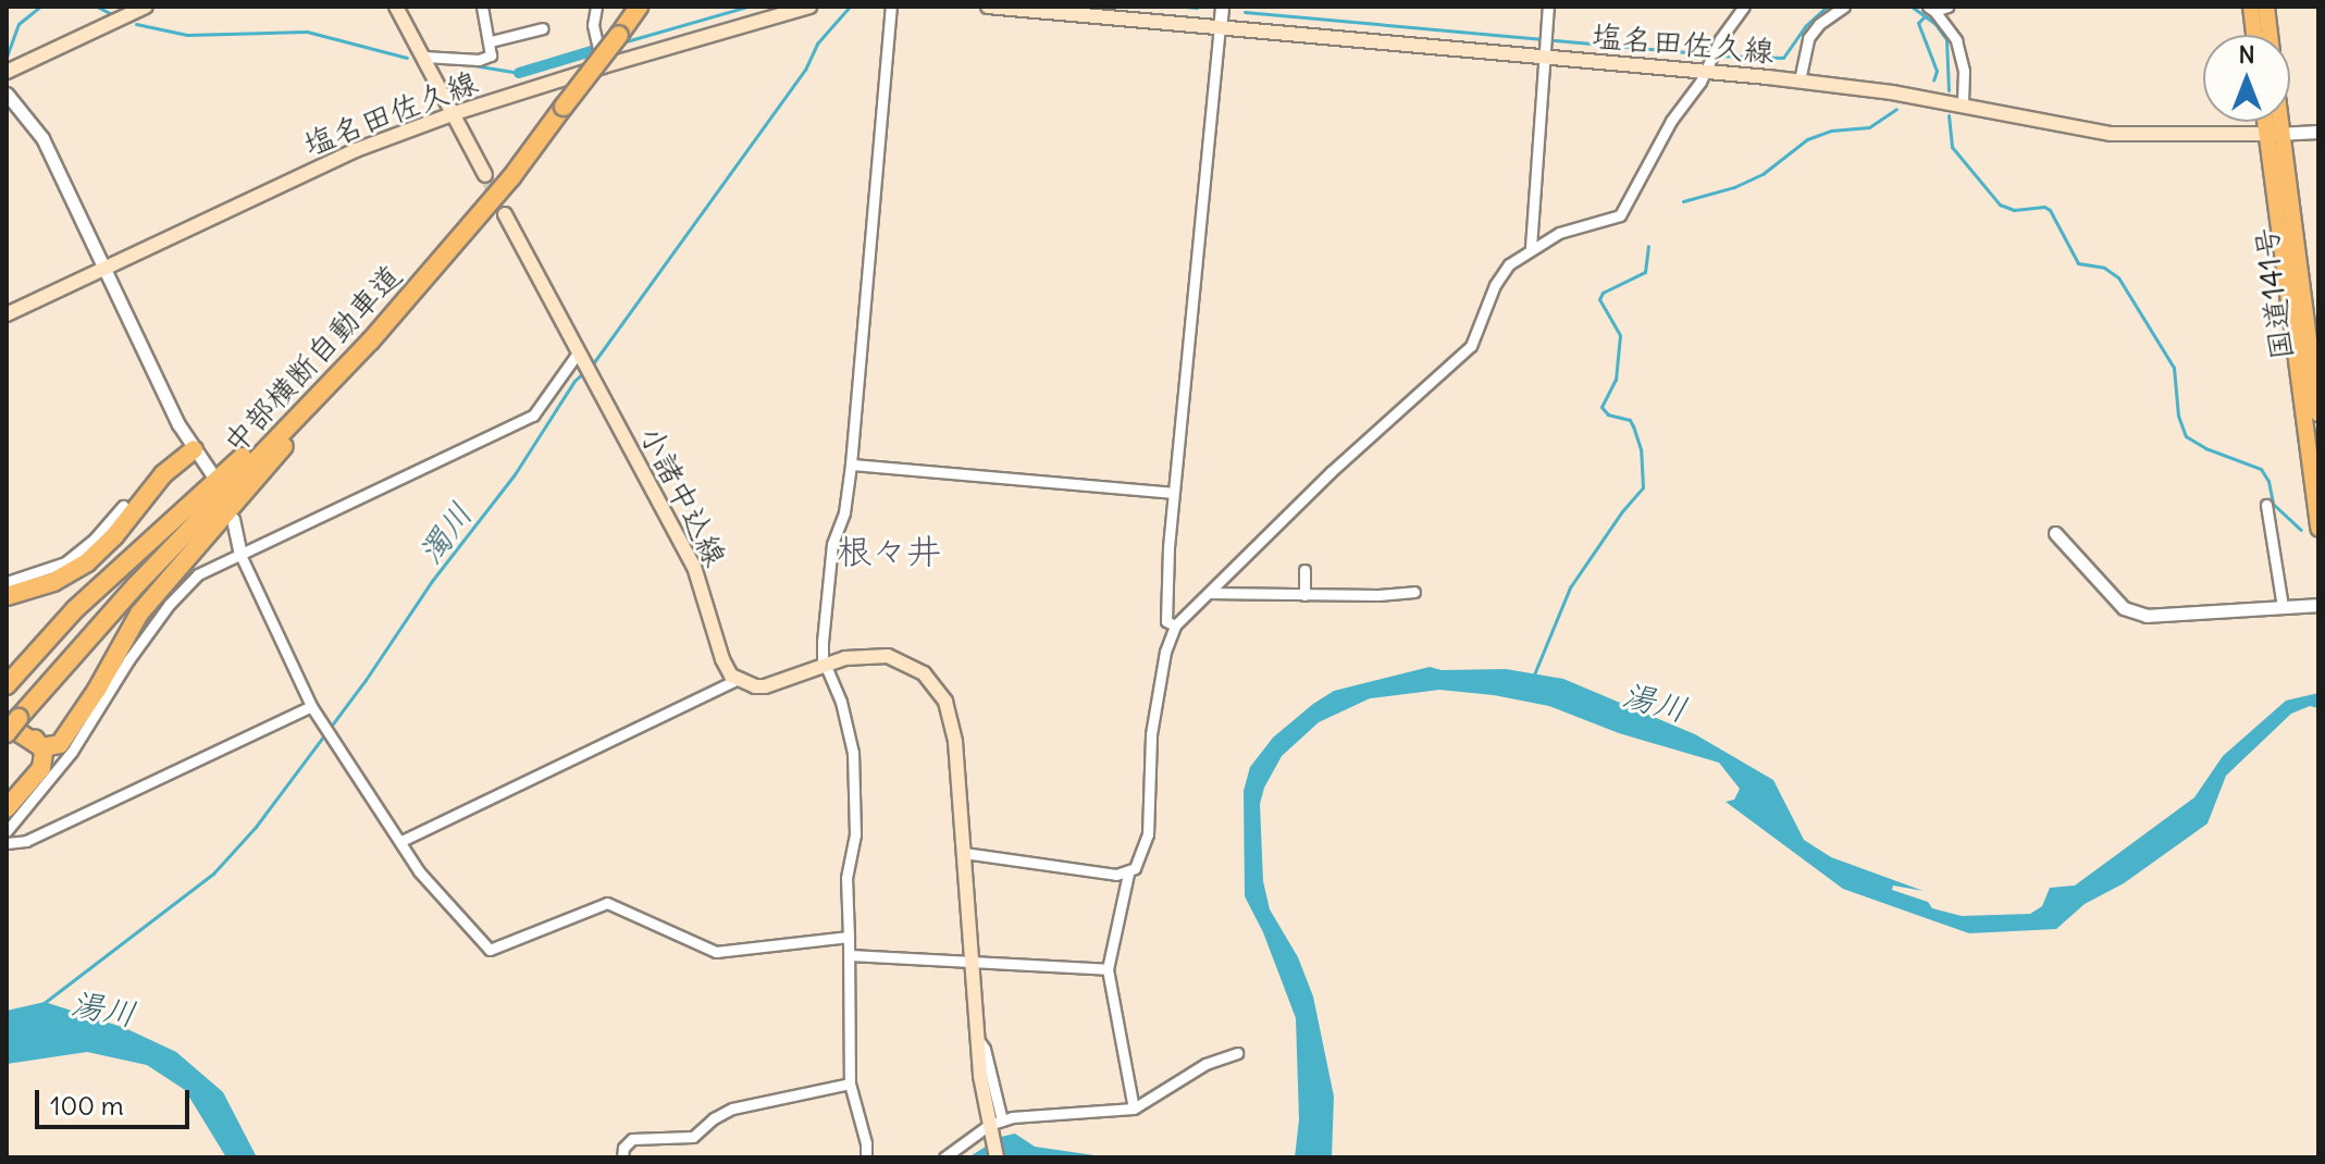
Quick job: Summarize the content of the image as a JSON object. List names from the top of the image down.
{
  "streets": {
    "highway": ["国道141号", "中部横断自動車道"],
    "main road": ["塩名田佐久線", "小諸中込線"]
  },
  "crossings": [
    ["塩名田佐久線", "国道141号"]
  ],
  "districts": ["根々井"],
  "water": ["濁川", "湯川"],
  "scale_bar": "100 m",
  "north": "top"
}
